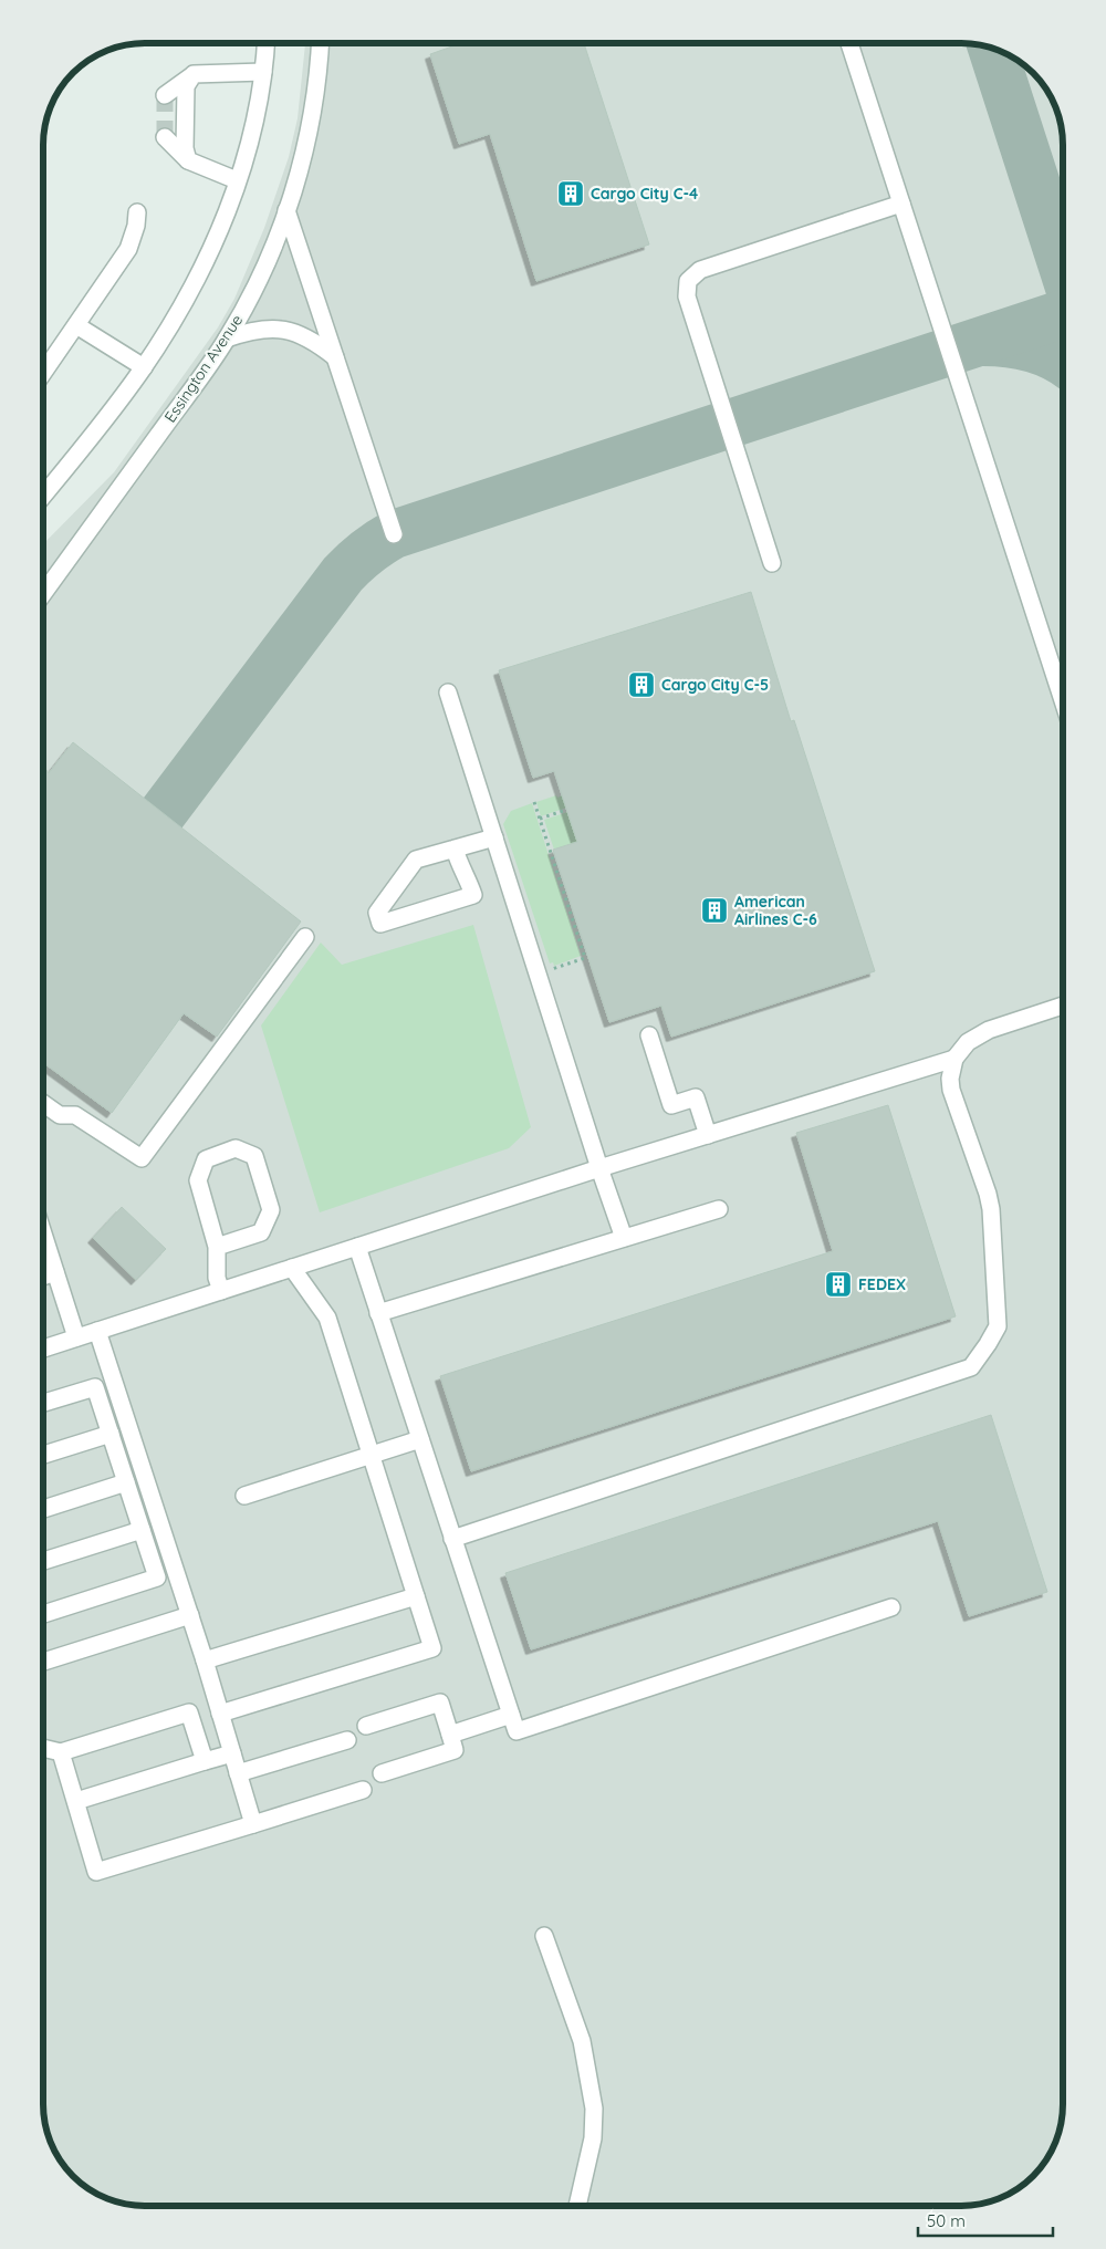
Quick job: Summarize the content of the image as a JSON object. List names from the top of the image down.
{
  "streets": {
    "street": ["Essington Avenue"]
  },
  "places": {
    "building": [
      "Cargo City C-4",
      "Cargo City C-5",
      "American Airlines C-6",
      "FEDEX"
    ]
  },
  "scale_bar": "50 m"
}
